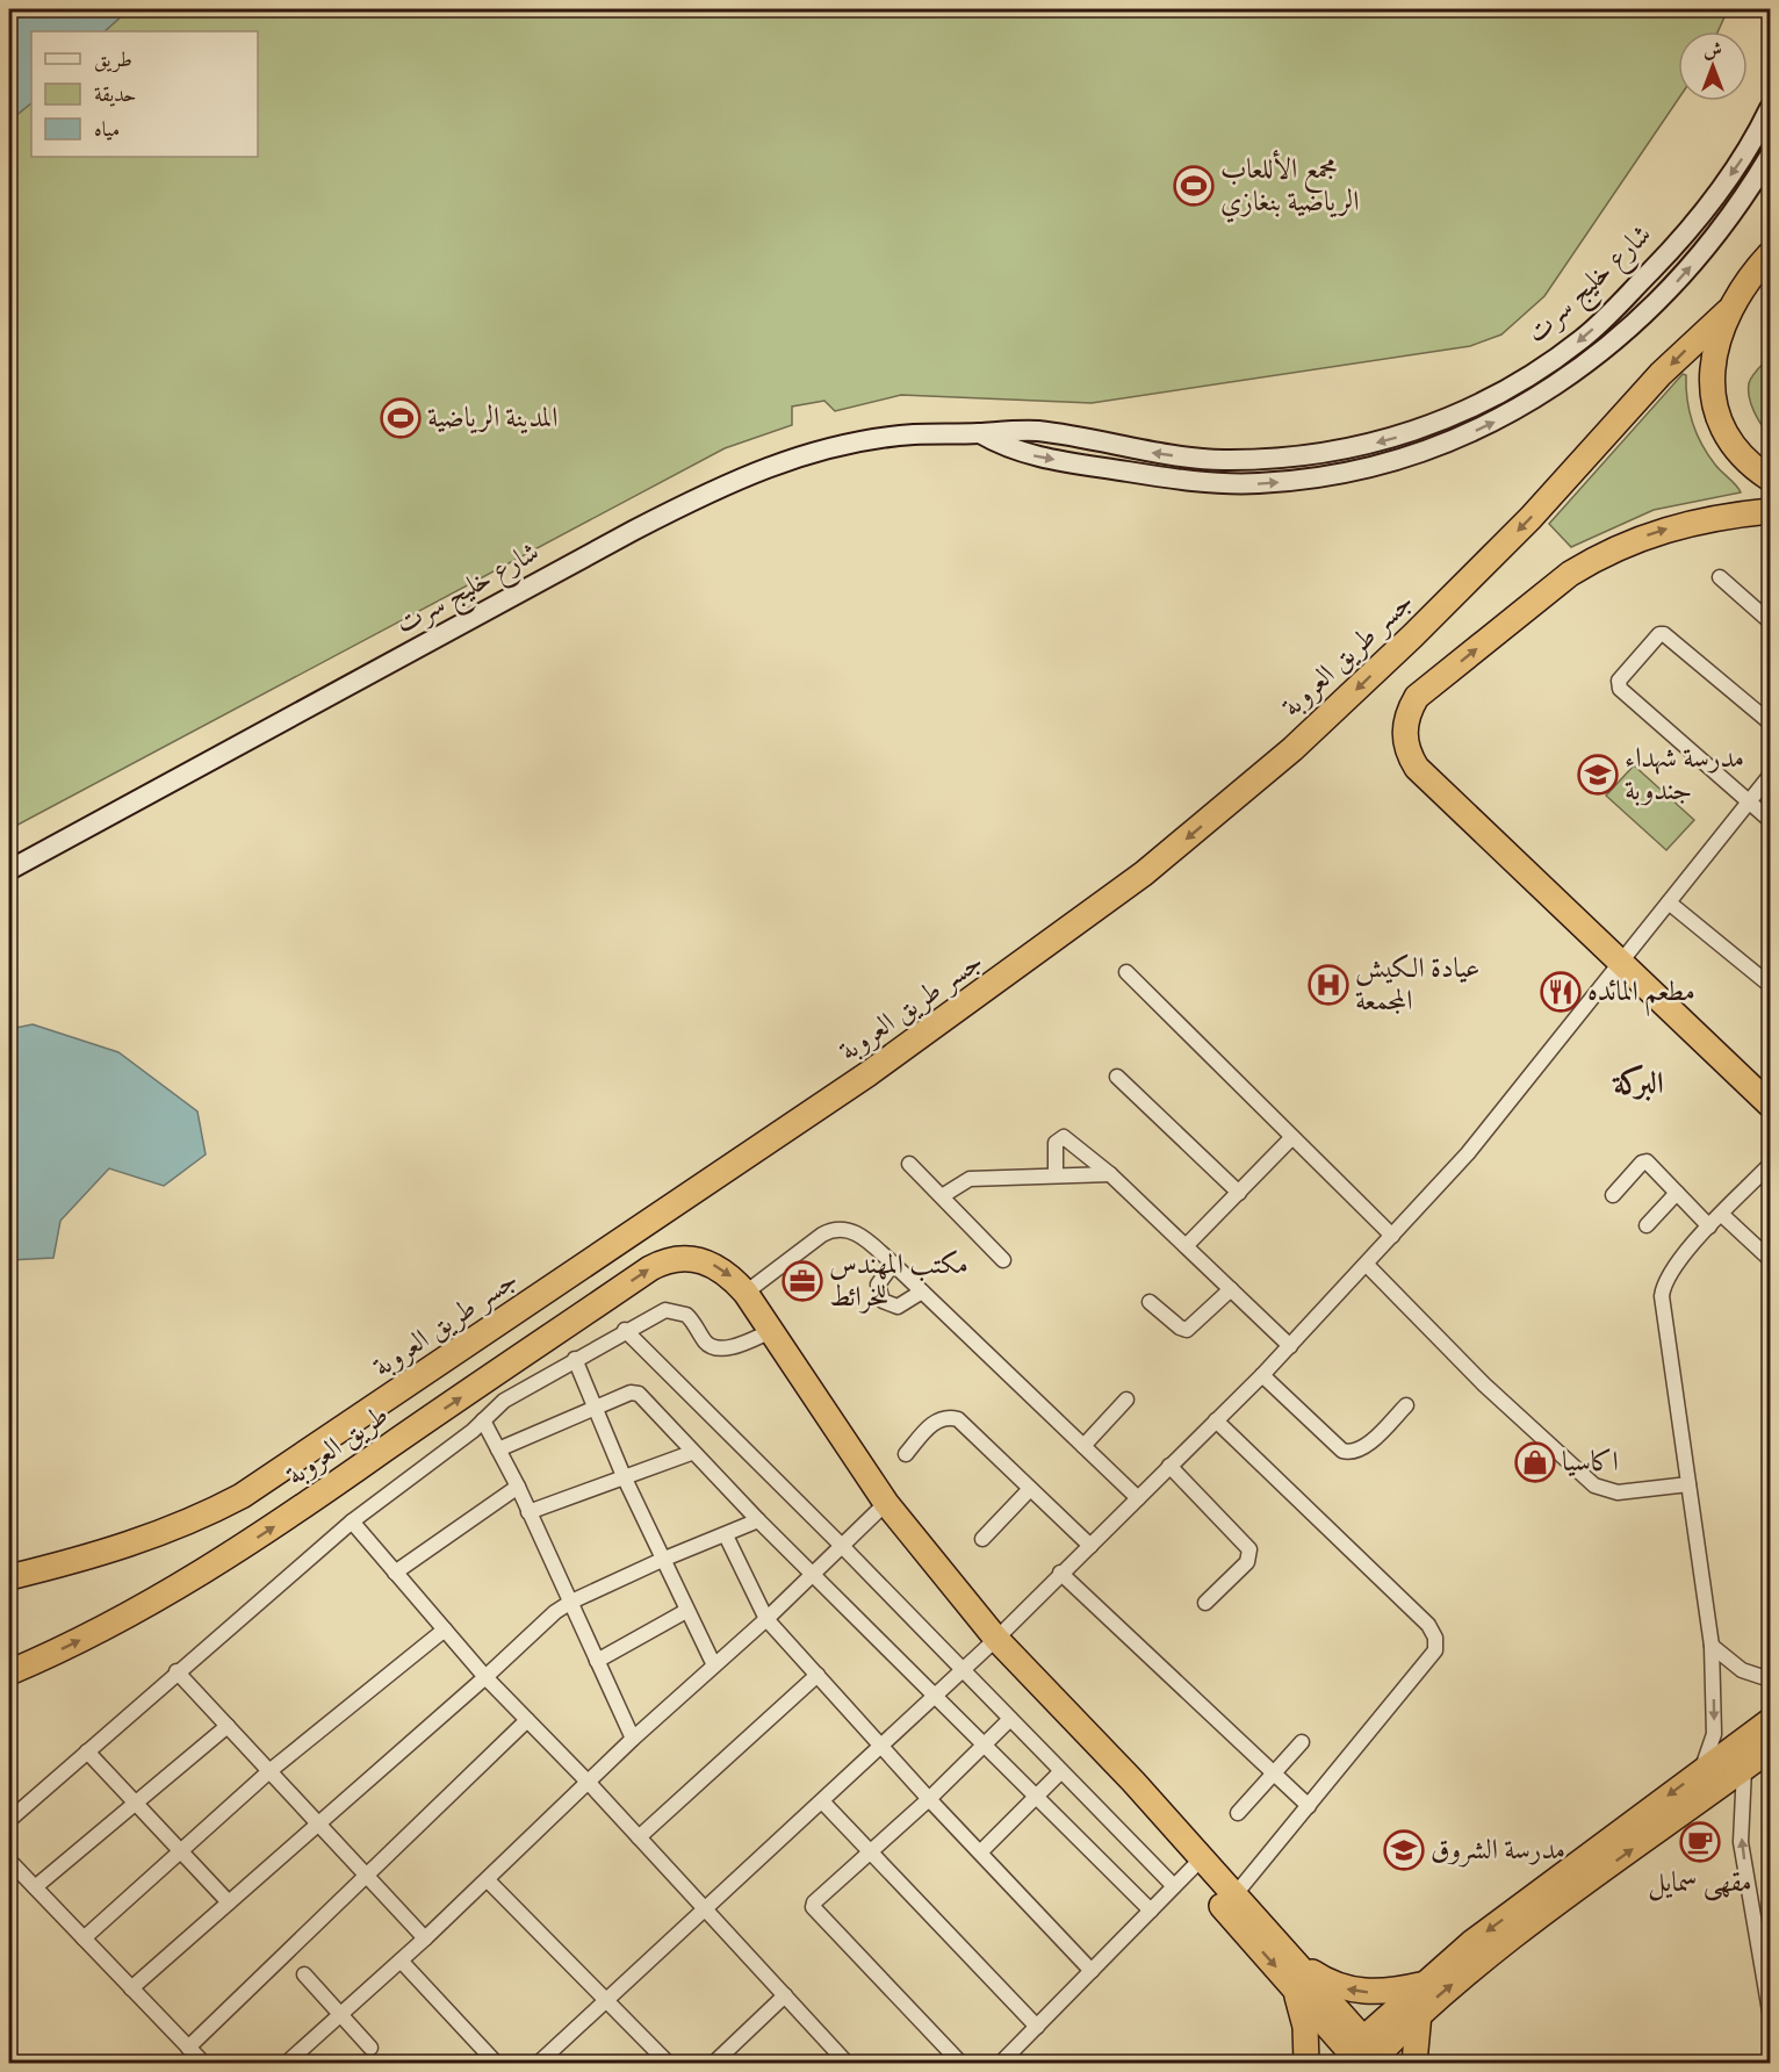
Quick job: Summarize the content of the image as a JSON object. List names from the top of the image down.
{
  "streets": {
    "highway": ["جسر طريق العروبة", "طريق العروبة"],
    "main road": ["شارع خليج سرت"]
  },
  "one_way": ["جسر طريق العروبة", "طريق العروبة"],
  "districts": ["البركة"],
  "places": {
    "sports": ["مجمع الأللعاب الرياضية بنغازي", "المدينة الرياضية"],
    "school or university": ["مدرسة شهداء جندوبة", "مدرسة الشروق"],
    "hospital": ["عيادة الكيش المجمعة"],
    "restaurant": ["مطعم المائده"],
    "office": ["مكتب المهندس للخرائط"],
    "shop": ["اكاسيا"],
    "cafe": ["مقهى سمايل"]
  },
  "legend": ["طريق", "حديقة", "مياه"],
  "north": "top"
}
